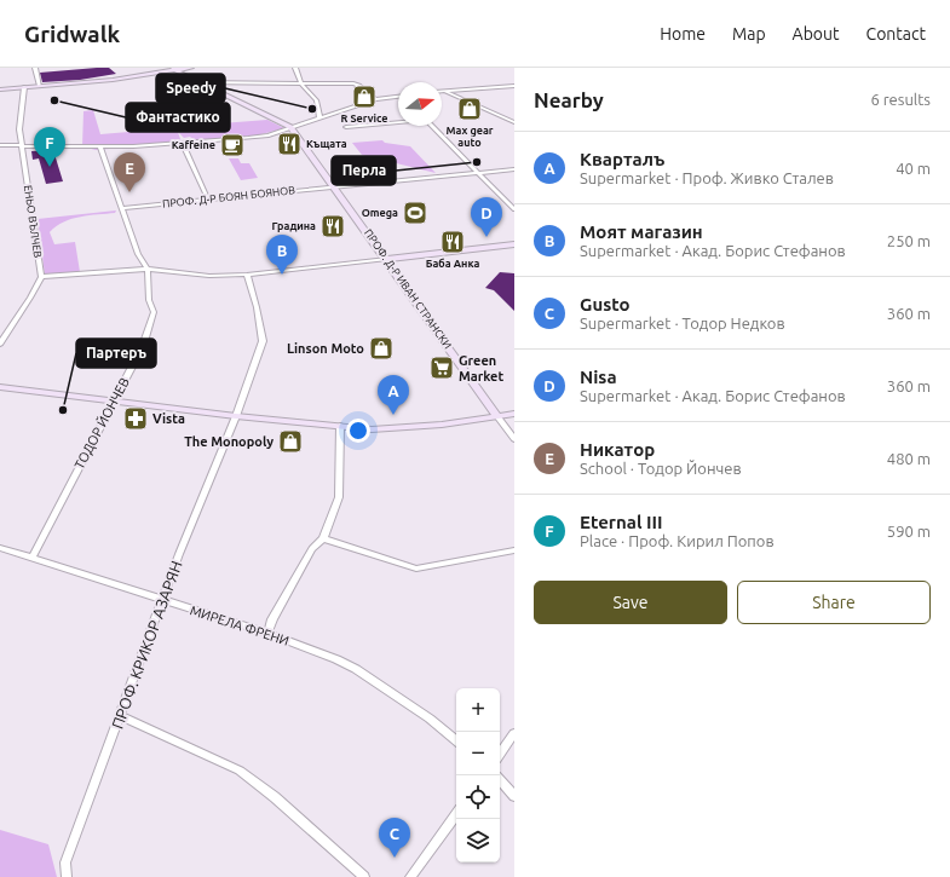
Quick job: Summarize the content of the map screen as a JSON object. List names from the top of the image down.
{
  "streets": {
    "street": [
      "ПРОФ. Д-Р БОЯН БОЯНОВ",
      "ЕНЬО ВЪЛЧЕВ",
      "ПРОФ. Д-Р ИВАН СТРАНСКИ",
      "ТОДОР ЙОНЧЕВ",
      "МИРЕЛА ФРЕНИ",
      "ПРОФ. КРИКОР АЗАРЯН"
    ]
  },
  "crossings": [
    ["ПРОФ. Д-Р БОЯН БОЯНОВ", "ПРОФ. Д-Р ИВАН СТРАНСКИ"],
    ["ПРОФ. Д-Р БОЯН БОЯНОВ", "ТОДОР ЙОНЧЕВ"],
    ["ТОДОР ЙОНЧЕВ", "МИРЕЛА ФРЕНИ"],
    ["МИРЕЛА ФРЕНИ", "ПРОФ. КРИКОР АЗАРЯН"]
  ],
  "places": {
    "shop": [
      "R Service",
      "Max gear auto",
      "Linson Moto",
      "The Monopoly"
    ],
    "other": [
      "Фантастико",
      "Speedy",
      "Перла",
      "Партеръ"
    ],
    "restaurant": ["Къщата", "Градина", "Баба Анка"],
    "cafe": ["Kaffeine"],
    "sports": ["Omega"],
    "supermarket": ["Green Market"],
    "pharmacy": ["Vista"]
  },
  "north": "right",
  "page": {
    "header": "Gridwalk",
    "nav": [
      "Home",
      "Map",
      "About",
      "Contact"
    ],
    "heading": ["Nearby", "6 results"],
    "pins": [
      "F",
      "E",
      "D",
      "B",
      "A",
      "C"
    ],
    "list": [
      {
        "mark": "A",
        "name": "Кварталъ",
        "note": "Supermarket · Проф. Живко Сталев",
        "value": "40 m"
      },
      {
        "mark": "B",
        "name": "Моят магазин",
        "note": "Supermarket · Акад. Борис Стефанов",
        "value": "250 m"
      },
      {
        "mark": "C",
        "name": "Gusto",
        "note": "Supermarket · Тодор Недков",
        "value": "360 m"
      },
      {
        "mark": "D",
        "name": "Nisa",
        "note": "Supermarket · Акад. Борис Стефанов",
        "value": "360 m"
      },
      {
        "mark": "E",
        "name": "Никатор",
        "note": "School · Тодор Йончев",
        "value": "480 m"
      },
      {
        "mark": "F",
        "name": "Eternal III",
        "note": "Place · Проф. Кирил Попов",
        "value": "590 m"
      }
    ],
    "buttons": ["Save", "Share"],
    "map_buttons": ["+", "−"]
  }
}
